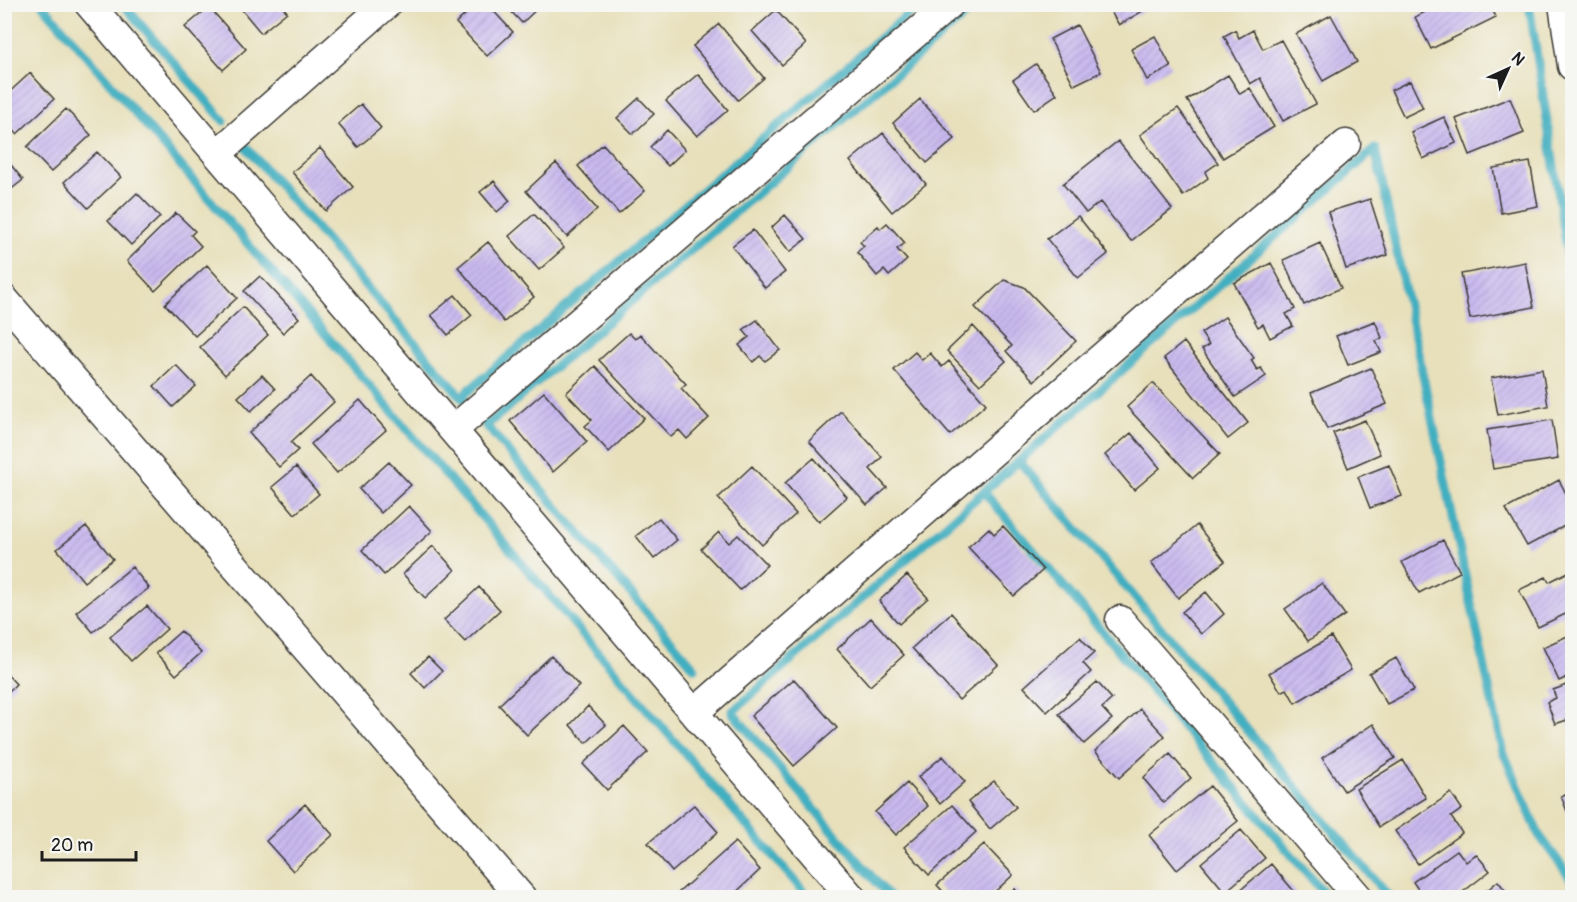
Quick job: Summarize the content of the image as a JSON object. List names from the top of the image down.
{
  "scale_bar": "20 m",
  "north": "top right"
}
